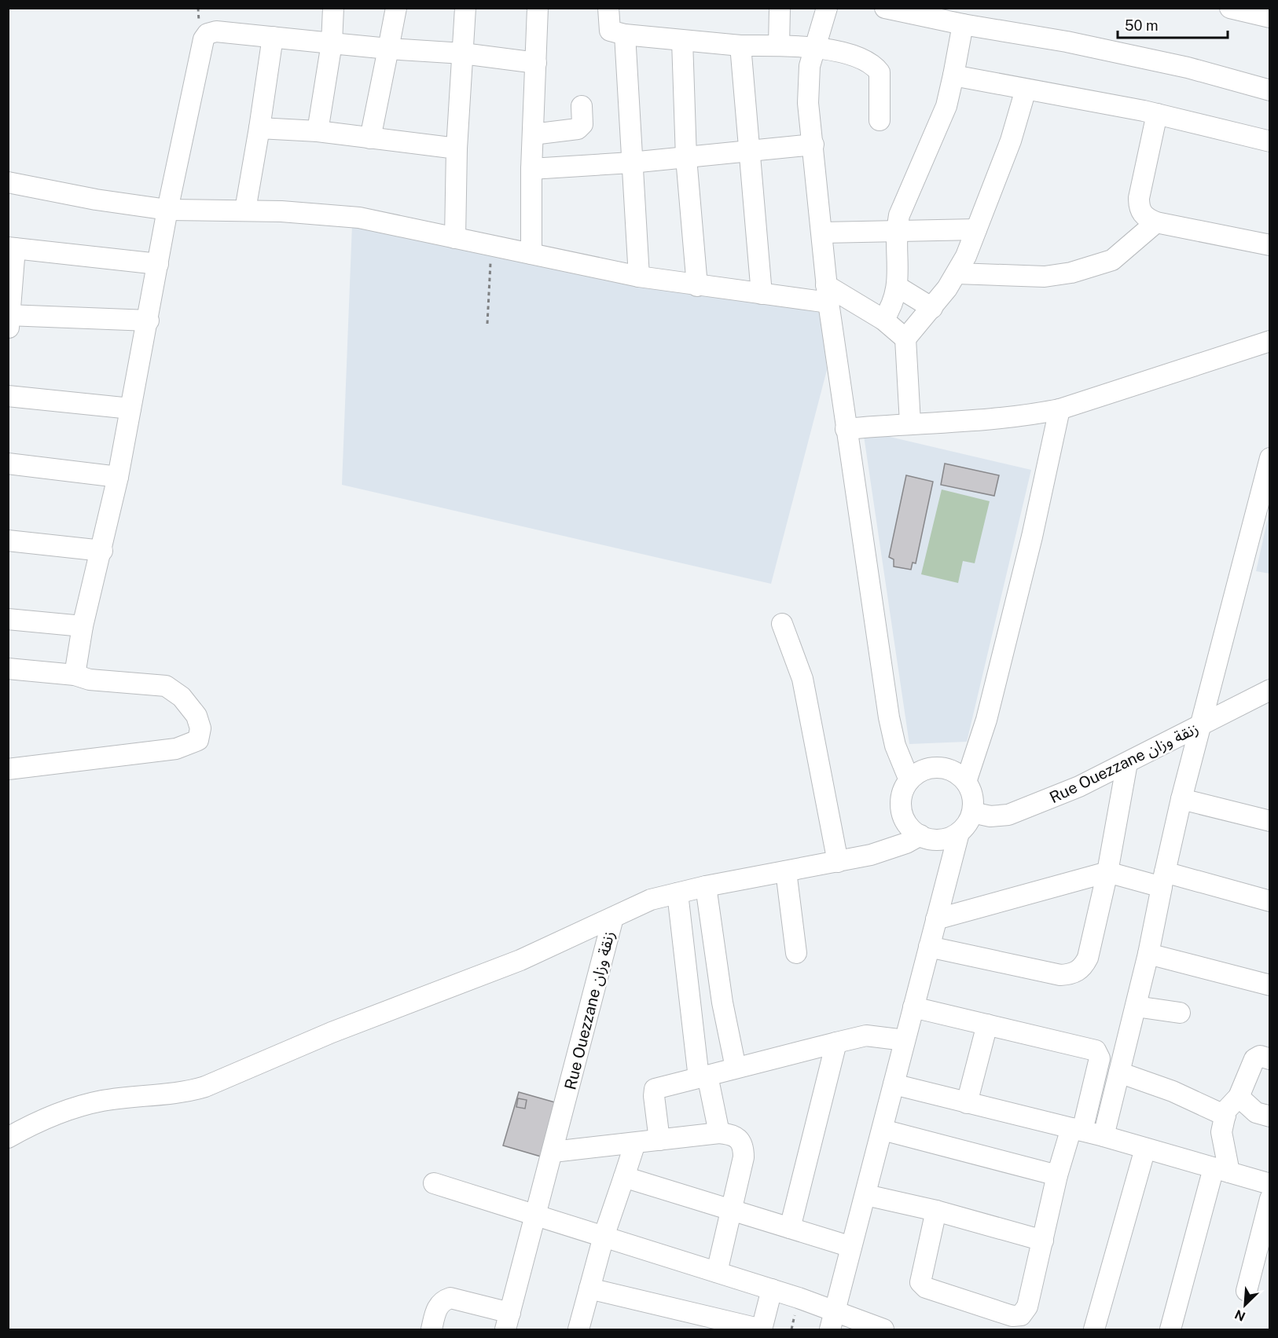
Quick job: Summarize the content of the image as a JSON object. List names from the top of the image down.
{
  "streets": {
    "street": ["Rue Ouezzane زنقة وزان"]
  },
  "scale_bar": "50 m",
  "north": "bottom left"
}
